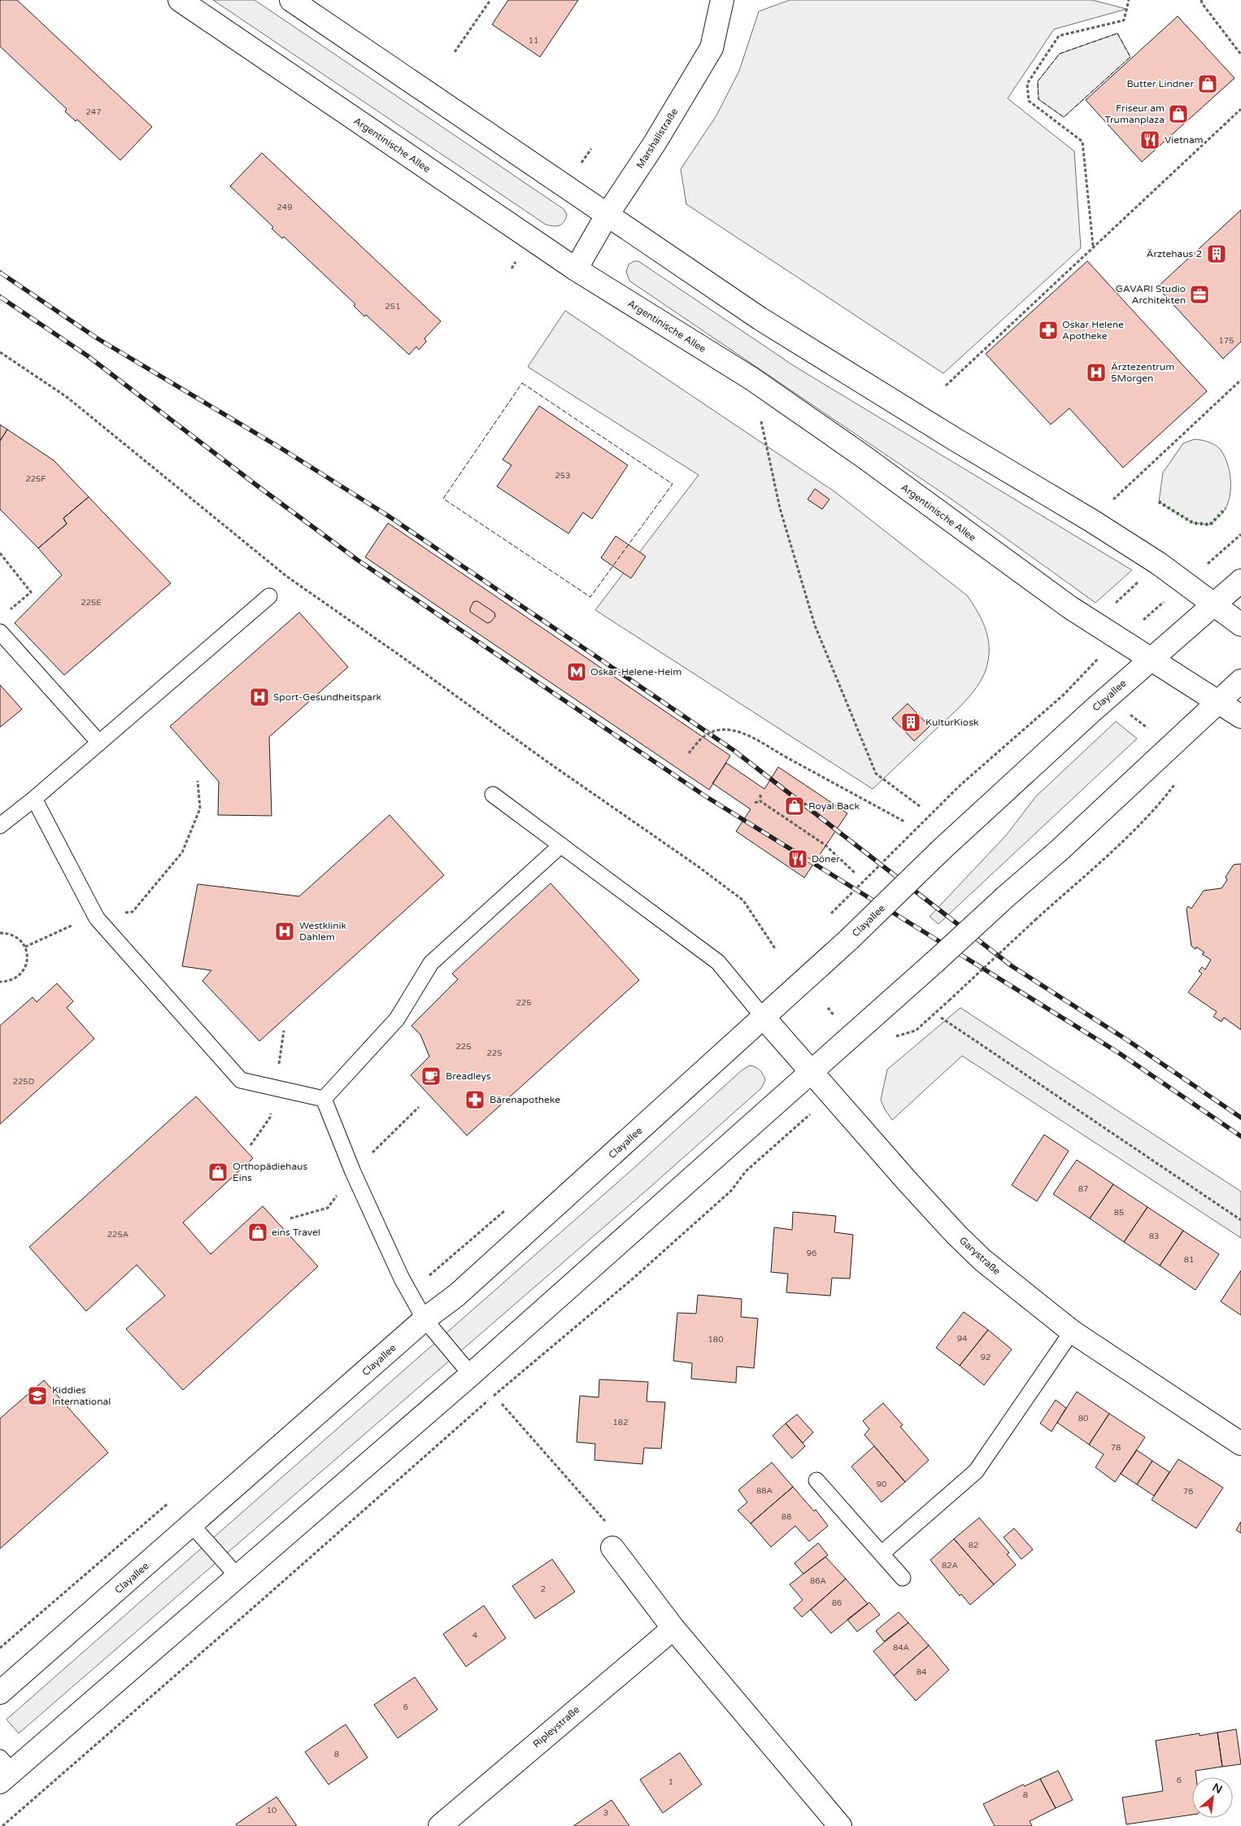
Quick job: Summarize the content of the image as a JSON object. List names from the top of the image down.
{
  "streets": {
    "main road": [
      "Marshallstraße",
      "Argentinische Allee",
      "Clayallee",
      "Garystraße",
      "Ripleystraße"
    ]
  },
  "crossings": [
    ["Marshallstraße", "Argentinische Allee"],
    ["Argentinische Allee", "Clayallee"],
    ["Clayallee", "Garystraße"]
  ],
  "places": {
    "shop": [
      "Butter Lindner",
      "Friseur am Trumanplaza",
      "Royal Back",
      "Orthopädiehaus Eins",
      "eins Travel"
    ],
    "restaurant": ["Vietnam", "Döner"],
    "building": ["Ärztehaus 2", "KulturKiosk"],
    "office": ["GAVARI Studio Architekten"],
    "pharmacy": ["Oskar Helene Apotheke", "Bärenapotheke"],
    "hospital": ["Ärztezentrum 5Morgen", "Sport-Gesundheitspark", "Westklinik Dahlem"],
    "metro station": ["Oskar-Helene-Heim"],
    "cafe": ["Breadleys"],
    "school or university": ["Kiddies International"]
  },
  "house_numbers": [
    "11",
    "247",
    "249",
    "251",
    "175",
    "253",
    "225F",
    "225E",
    "225",
    "225",
    "225",
    "225D",
    "87",
    "85",
    "225A",
    "83",
    "96",
    "81",
    "94",
    "180",
    "92",
    "80",
    "182",
    "78",
    "90",
    "88A",
    "76",
    "88",
    "82",
    "82A",
    "86A",
    "2",
    "86",
    "4",
    "84A",
    "84",
    "6",
    "8",
    "6",
    "1",
    "8",
    "10",
    "3"
  ],
  "north": "top right"
}
